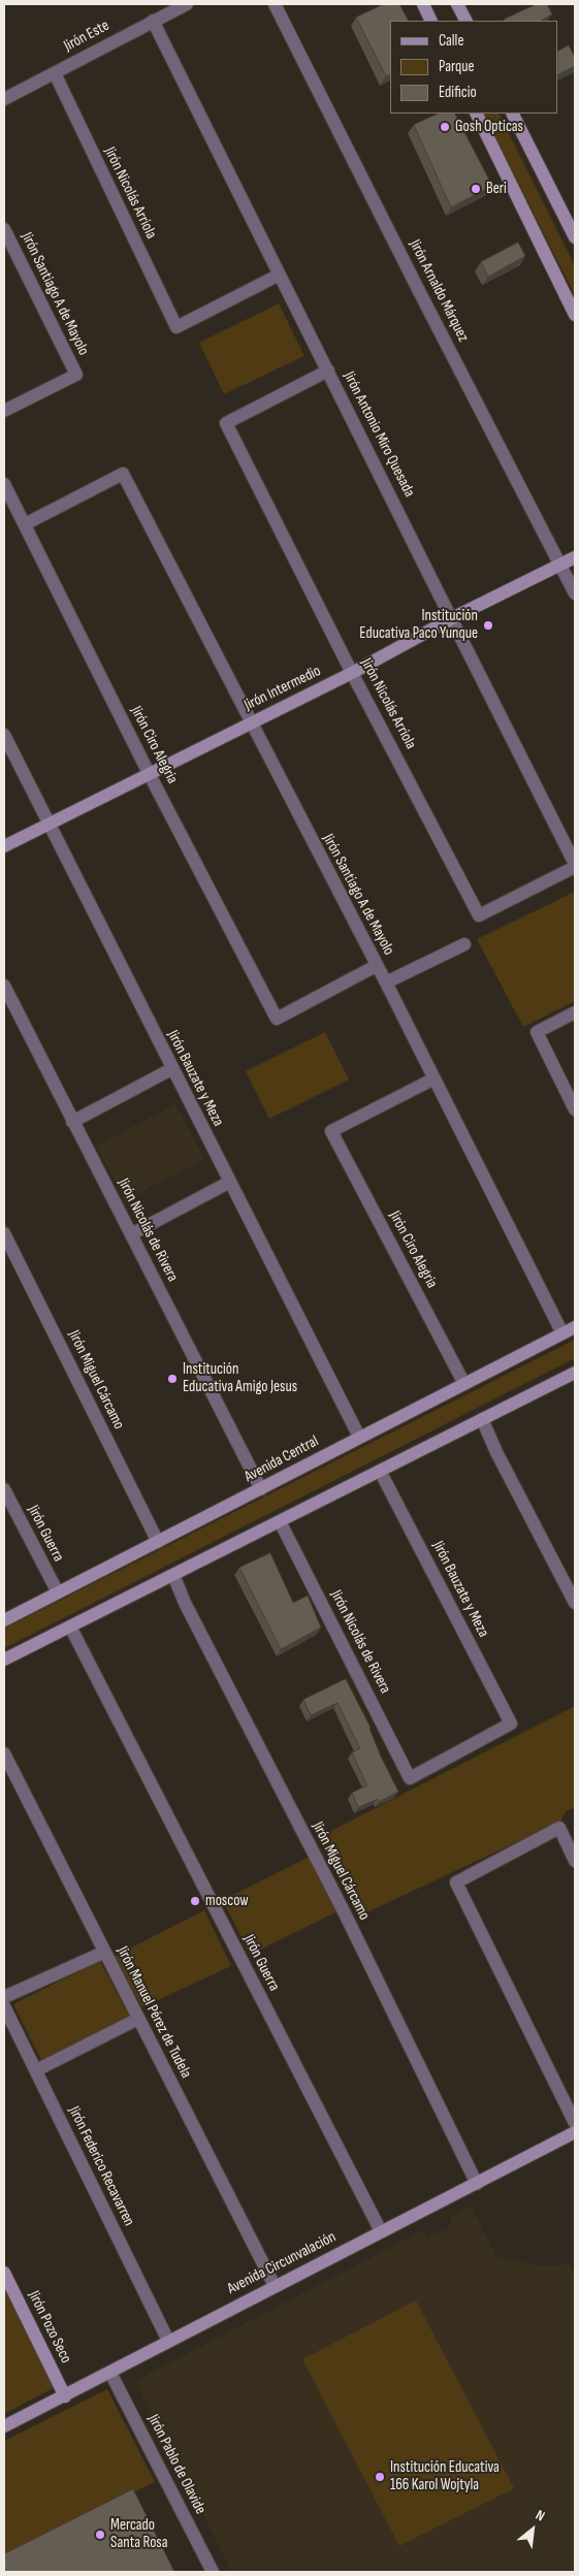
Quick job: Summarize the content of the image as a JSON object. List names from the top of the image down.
{
  "streets": {
    "main road": [
      "Jirón Intermedio",
      "Avenida Central",
      "Avenida Circunvalación",
      "Jirón Pozo Seco"
    ],
    "street": [
      "Jirón Este",
      "Jirón Nicolás Arriola",
      "Jirón Arnaldo Márquez",
      "Jirón Santiago A de Mayolo",
      "Jirón Antonio Miro Quesada",
      "Jirón Ciro Alegria",
      "Jirón Bauzate y Meza",
      "Jirón Nicolás de Rivera",
      "Jirón Miguel Cárcamo",
      "Jirón Guerra",
      "Jirón Manuel Pérez de Tudela",
      "Jirón Federico Recavarren",
      "Jirón Pablo de Olavide"
    ]
  },
  "crossings": [
    ["Jirón Este", "Jirón Nicolás Arriola"],
    ["Jirón Este", "Jirón Antonio Miro Quesada"],
    ["Jirón Nicolás Arriola", "Jirón Antonio Miro Quesada"],
    ["Jirón Nicolás Arriola", "Jirón Intermedio"],
    ["Jirón Arnaldo Márquez", "Jirón Intermedio"],
    ["Jirón Santiago A de Mayolo", "Jirón Intermedio"],
    ["Jirón Santiago A de Mayolo", "Jirón Ciro Alegria"],
    ["Jirón Santiago A de Mayolo", "Avenida Central"],
    ["Jirón Antonio Miro Quesada", "Jirón Intermedio"],
    ["Jirón Intermedio", "Jirón Ciro Alegria"],
    ["Jirón Intermedio", "Jirón Bauzate y Meza"],
    ["Jirón Ciro Alegria", "Avenida Central"],
    ["Jirón Bauzate y Meza", "Jirón Nicolás de Rivera"],
    ["Jirón Bauzate y Meza", "Avenida Central"],
    ["Jirón Nicolás de Rivera", "Avenida Central"],
    ["Jirón Miguel Cárcamo", "Avenida Central"],
    ["Jirón Miguel Cárcamo", "Avenida Circunvalación"],
    ["Avenida Central", "Jirón Guerra"],
    ["Jirón Guerra", "Avenida Circunvalación"],
    ["Jirón Manuel Pérez de Tudela", "Avenida Circunvalación"],
    ["Jirón Federico Recavarren", "Avenida Circunvalación"],
    ["Avenida Circunvalación", "Jirón Pozo Seco"],
    ["Avenida Circunvalación", "Jirón Pablo de Olavide"]
  ],
  "places": [
    "Gosh Opticas",
    "Beri",
    "Institución Educativa Paco Yunque",
    "Institución Educativa Amigo Jesus",
    "moscow",
    "Institución Educativa 166 Karol Wojtyla",
    "Mercado Santa Rosa"
  ],
  "legend": ["Calle", "Parque", "Edificio"],
  "north": "top right"
}
